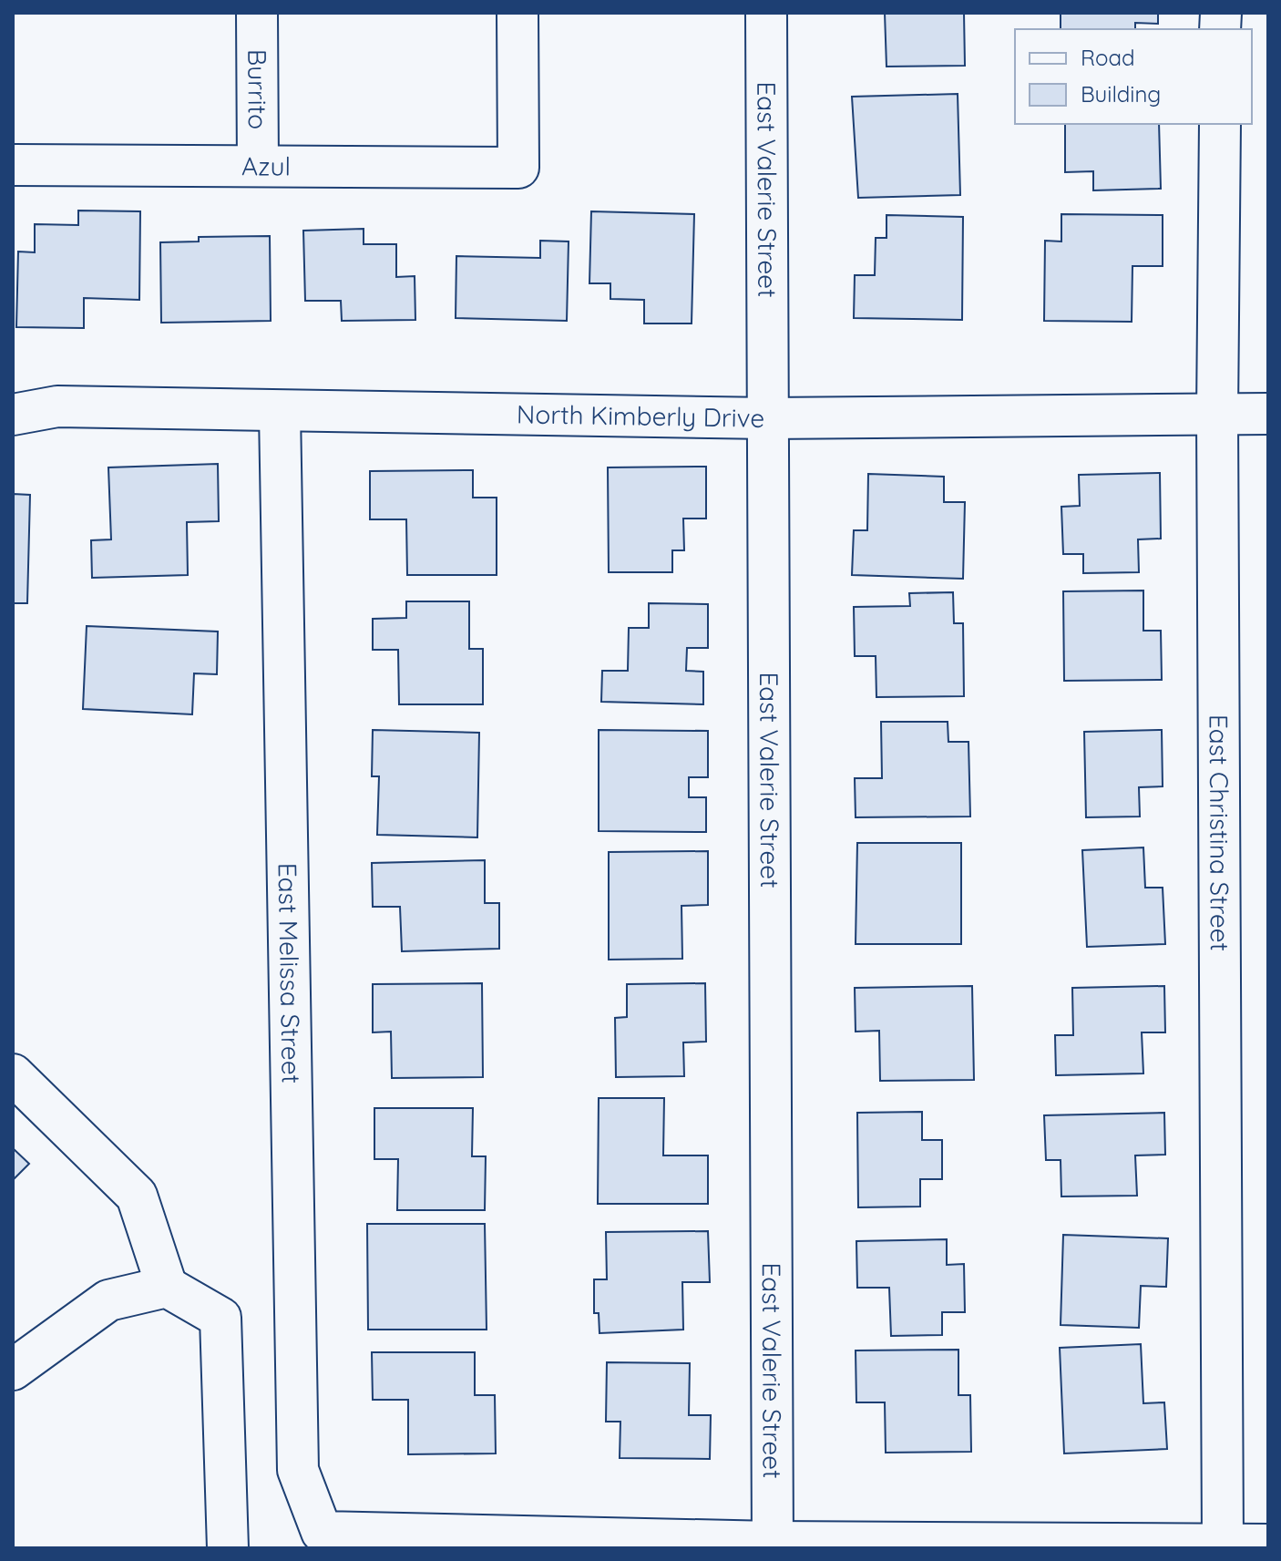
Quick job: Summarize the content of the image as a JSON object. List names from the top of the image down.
{
  "streets": {
    "street": [
      "Burrito",
      "Azul",
      "East Valerie Street",
      "North Kimberly Drive",
      "East Christina Street",
      "East Melissa Street"
    ]
  },
  "crossings": [
    ["Burrito", "Azul"],
    ["East Valerie Street", "North Kimberly Drive"],
    ["East Valerie Street", "East Melissa Street"],
    ["North Kimberly Drive", "East Christina Street"],
    ["North Kimberly Drive", "East Melissa Street"]
  ],
  "legend": ["Road", "Building"]
}
